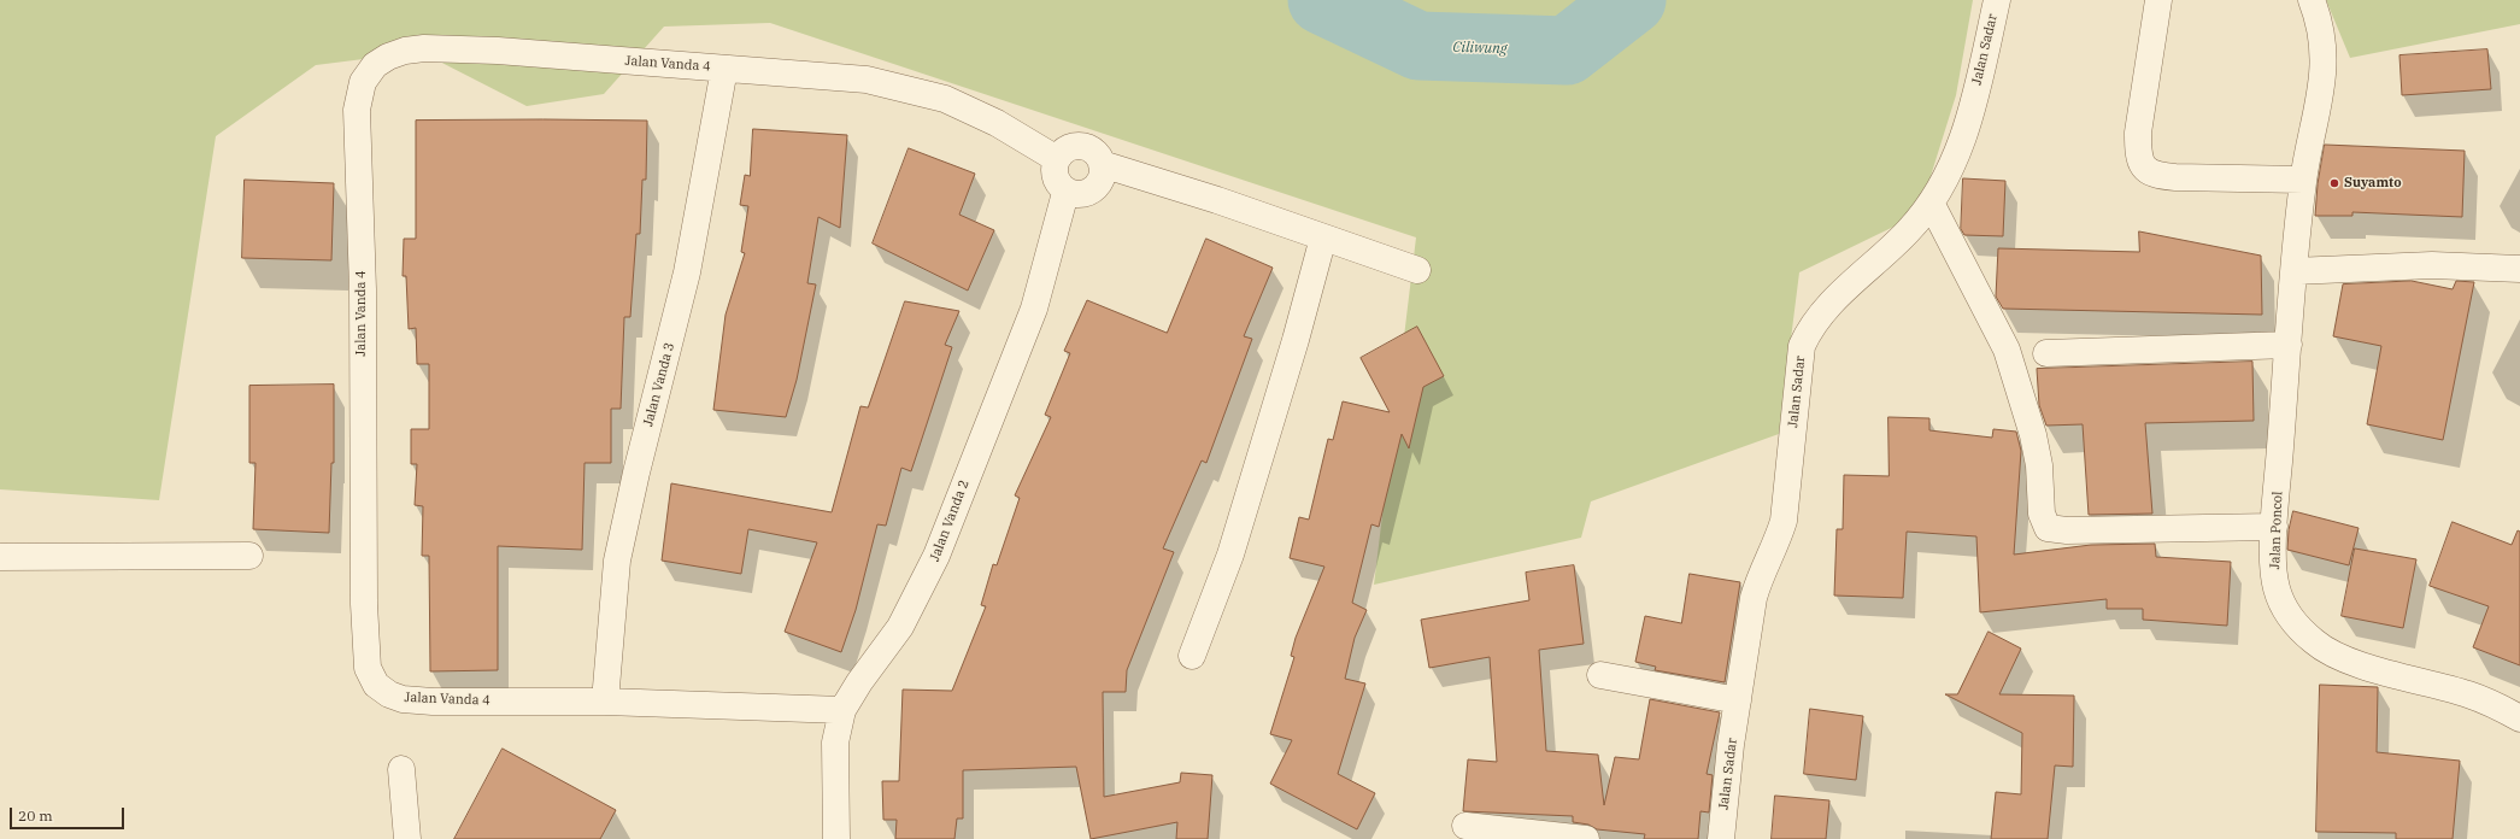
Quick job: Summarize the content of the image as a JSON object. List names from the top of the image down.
{
  "streets": {
    "street": [
      "Jalan Sadar",
      "Jalan Vanda 4",
      "Jalan Vanda 3",
      "Jalan Vanda 2",
      "Jalan Poncol"
    ]
  },
  "crossings": [
    ["Jalan Vanda 4", "Jalan Vanda 3"],
    ["Jalan Vanda 4", "Jalan Vanda 2"]
  ],
  "water": ["Ciliwung"],
  "places": ["Suyamto"],
  "scale_bar": "20 m"
}
